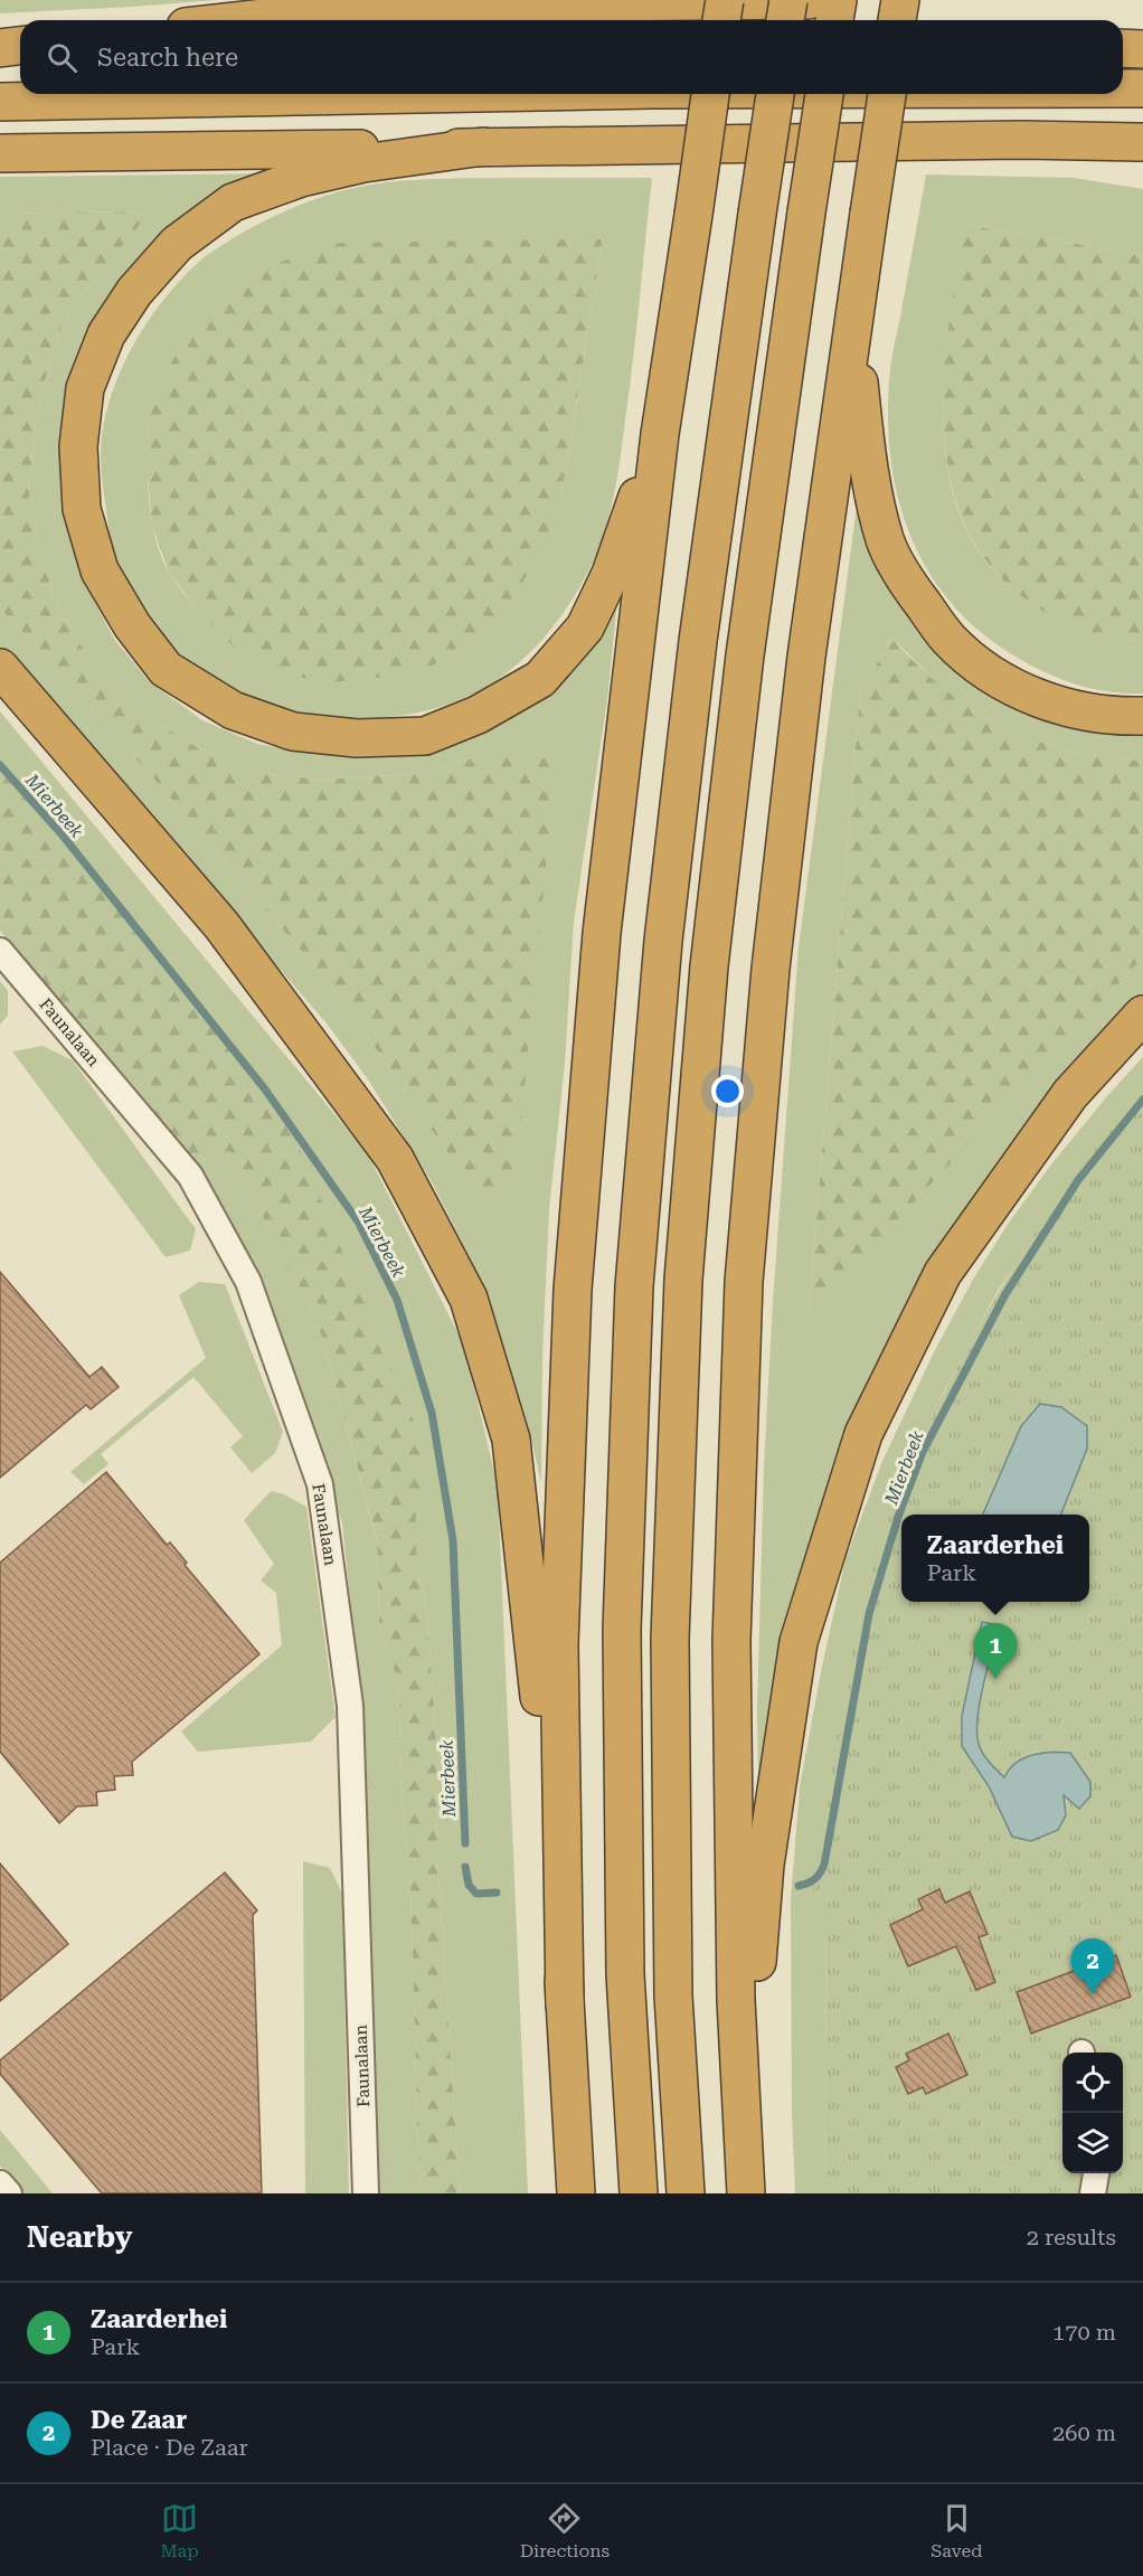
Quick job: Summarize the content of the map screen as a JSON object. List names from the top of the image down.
{
  "streets": {
    "street": ["Faunalaan"]
  },
  "water": ["Mierbeek"],
  "page": {
    "search": "Search here",
    "popup": ["Zaarderhei", "Park"],
    "pins": ["1", "2"],
    "heading": ["Nearby", "2 results"],
    "list": [
      {
        "mark": "1",
        "name": "Zaarderhei",
        "note": "Park",
        "value": "170 m"
      },
      {
        "mark": "2",
        "name": "De Zaar",
        "note": "Place · De Zaar",
        "value": "260 m"
      }
    ],
    "nav": ["Map", "Directions", "Saved"]
  }
}
